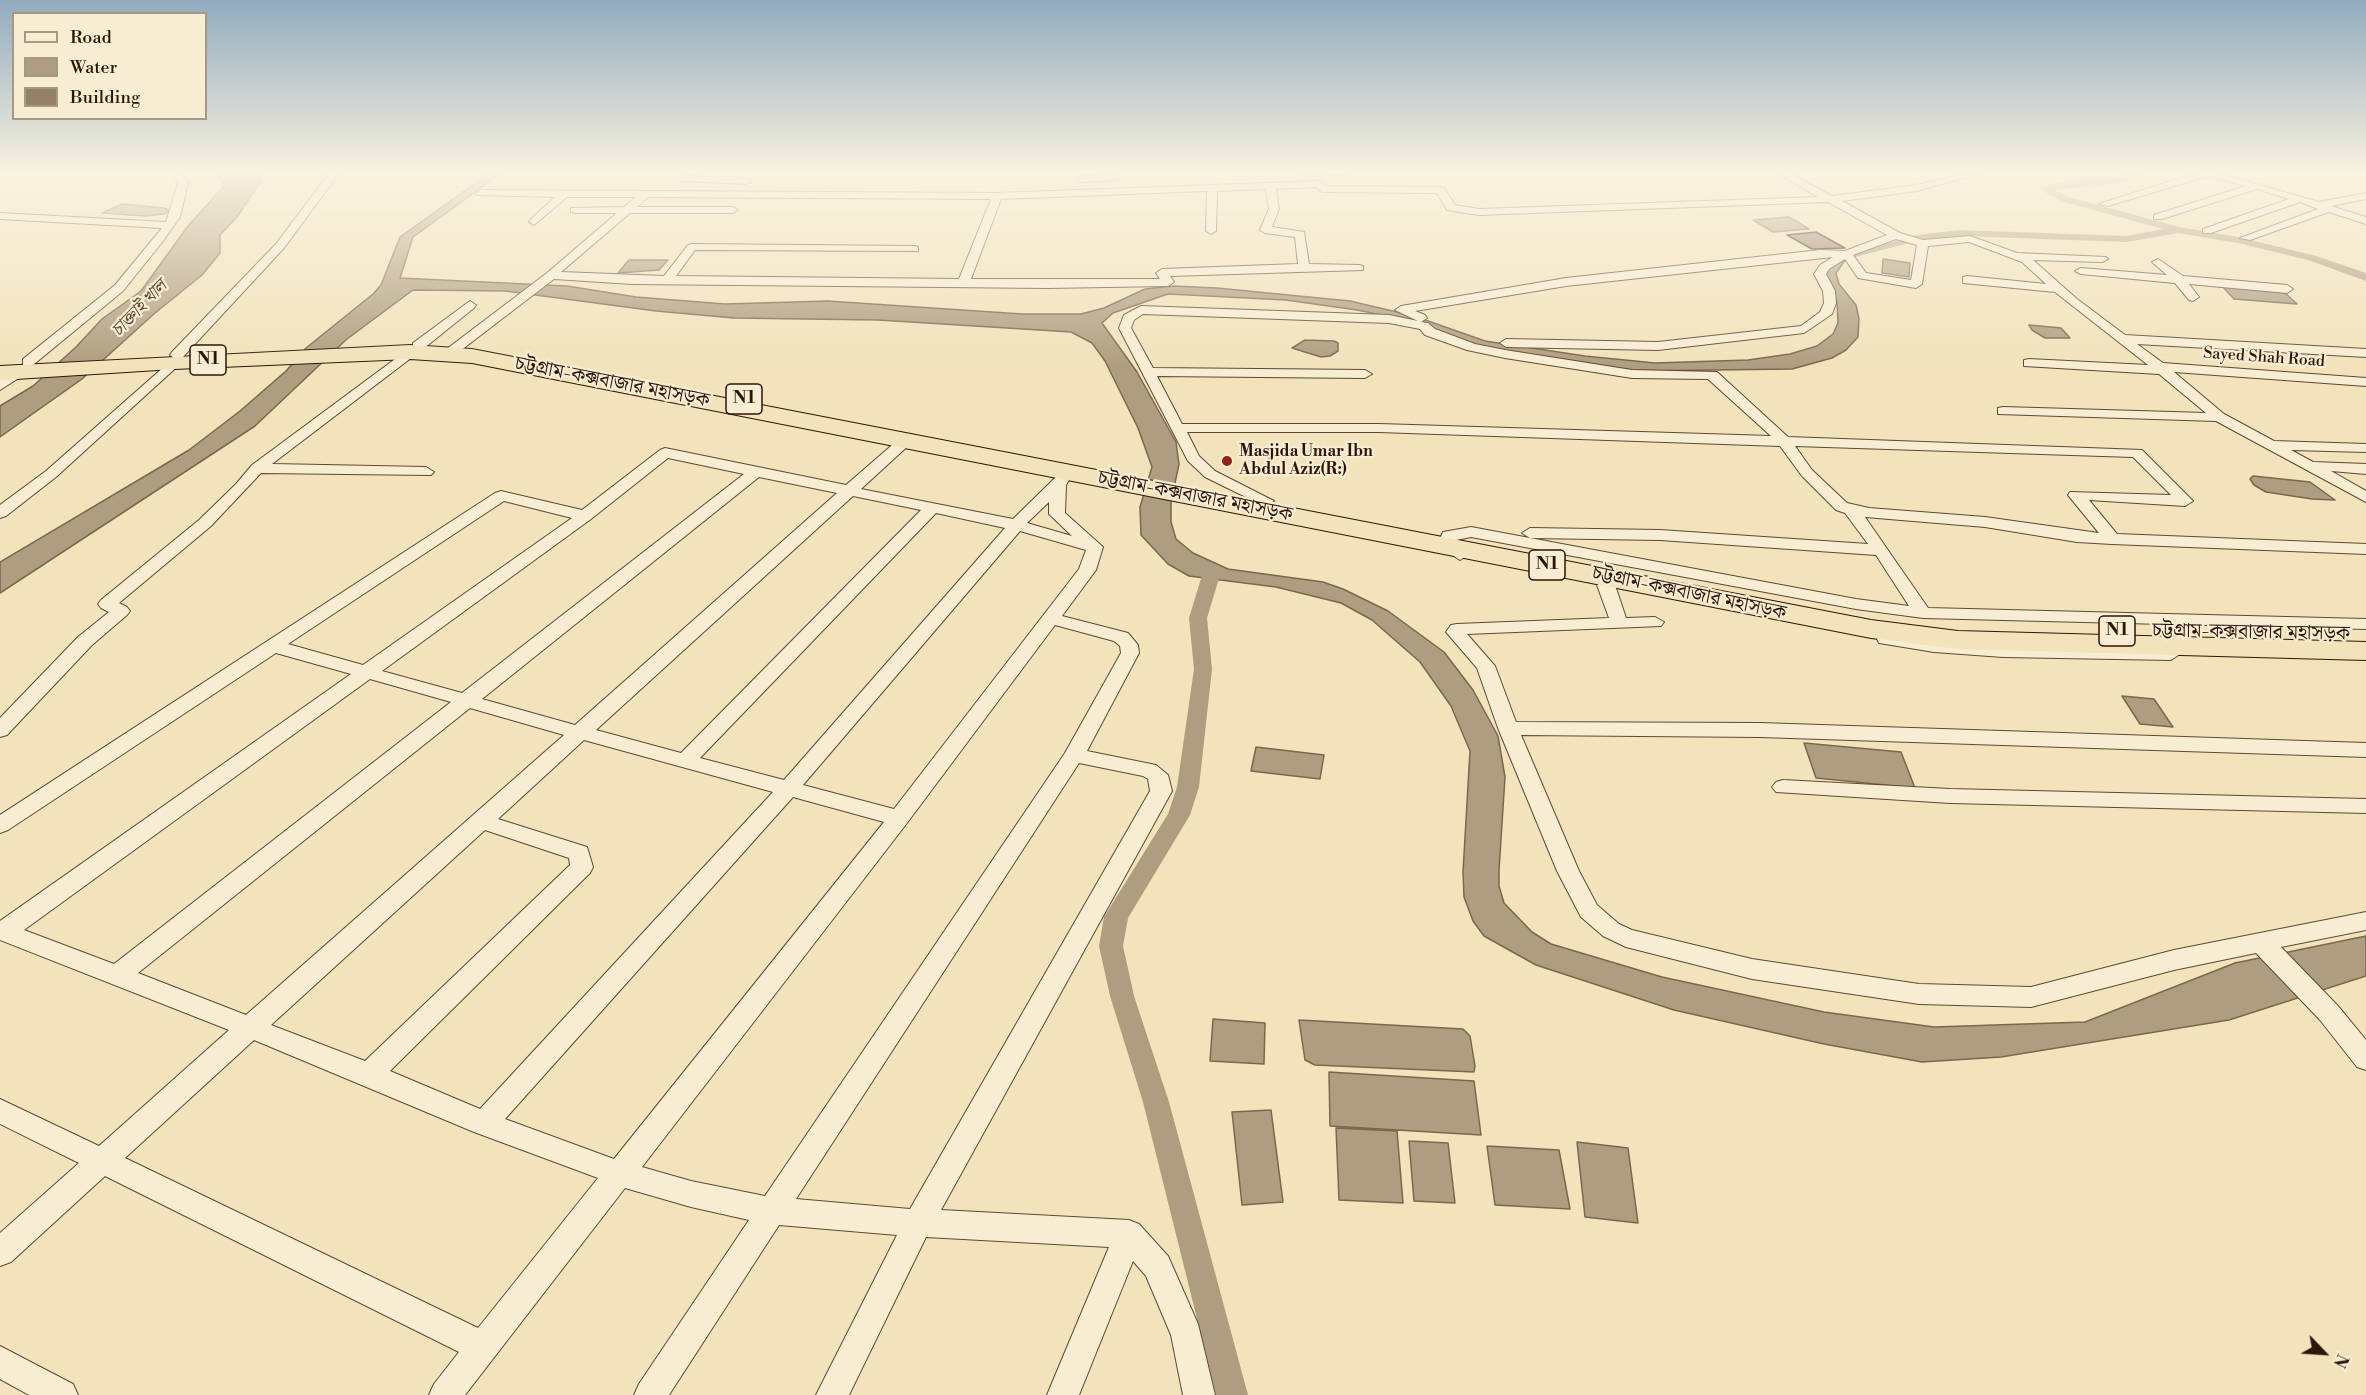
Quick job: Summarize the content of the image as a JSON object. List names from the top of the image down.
{
  "streets": {
    "highway": ["N1", "চট্টগ্রাম-কক্সবাজার মহাসড়ক"],
    "street": ["Sayed Shah Road"]
  },
  "water": ["চাক্তাই খাল"],
  "places": ["Masjida Umar Ibn Abdul Aziz(R:)"],
  "legend": ["Road", "Water", "Building"],
  "north": "bottom right"
}
